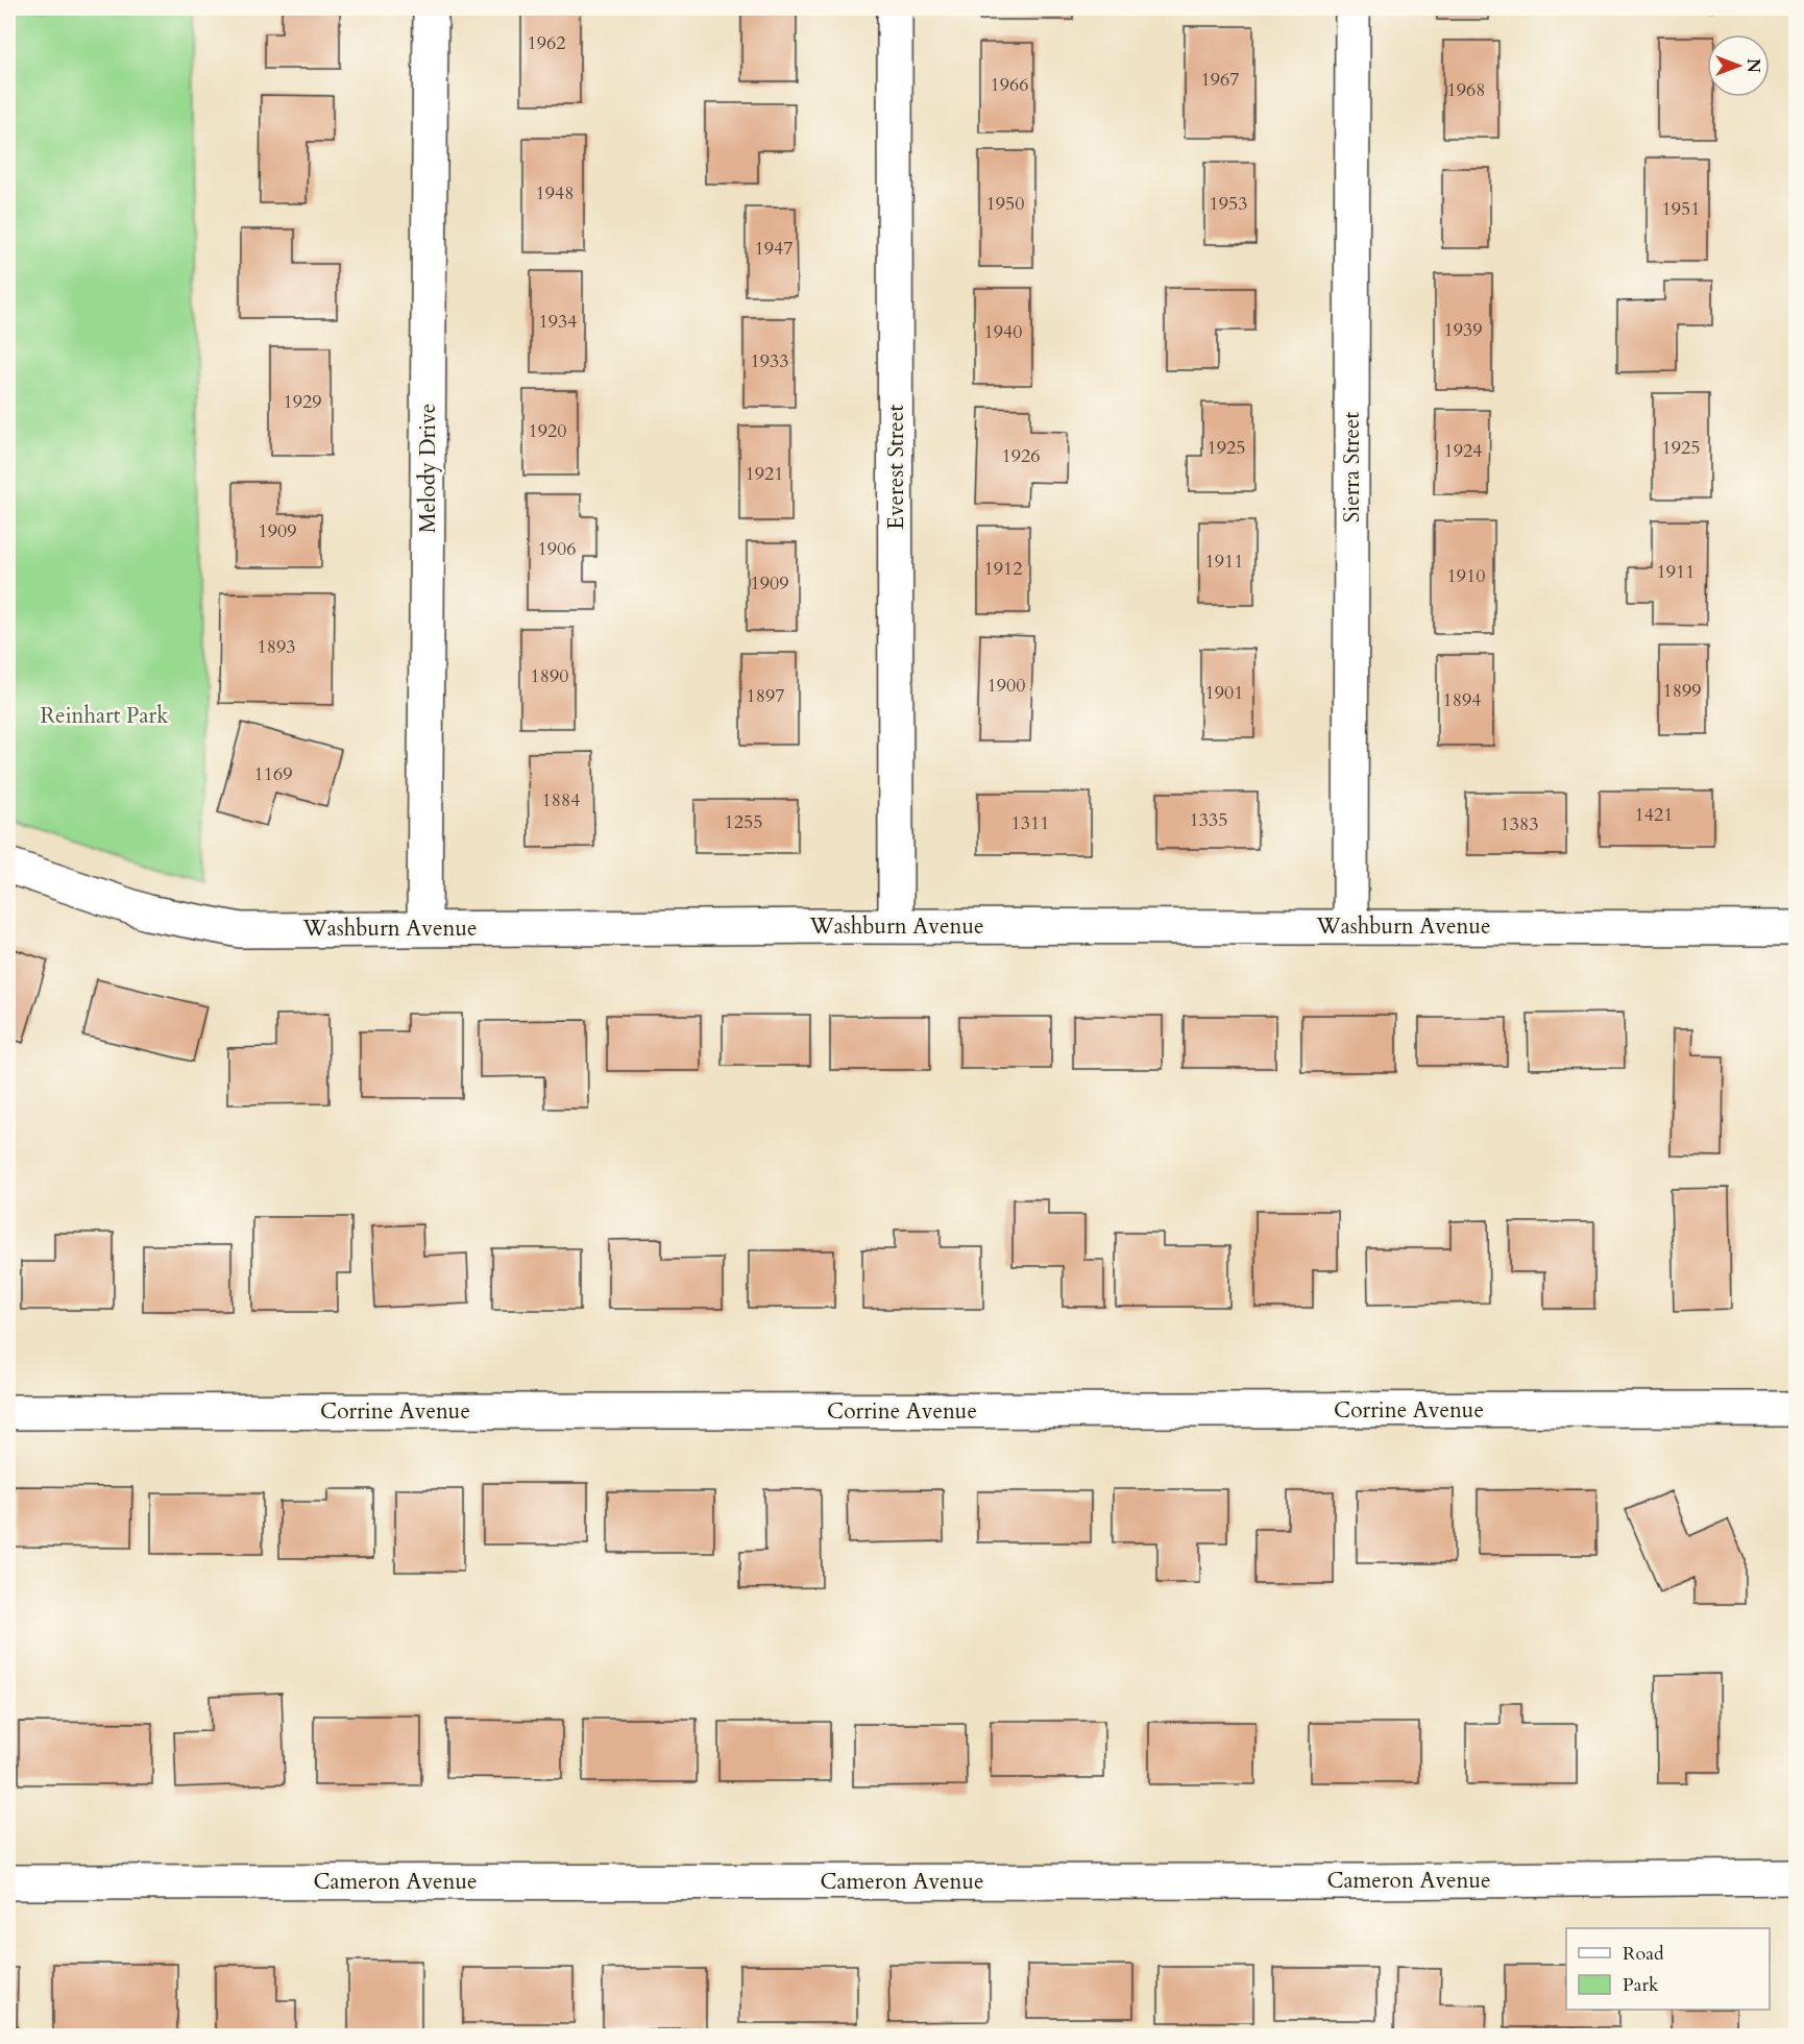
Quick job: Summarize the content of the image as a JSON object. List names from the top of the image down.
{
  "streets": {
    "street": [
      "Everest Street",
      "Sierra Street",
      "Melody Drive",
      "Washburn Avenue",
      "Corrine Avenue",
      "Cameron Avenue"
    ]
  },
  "crossings": [
    ["Everest Street", "Washburn Avenue"],
    ["Sierra Street", "Washburn Avenue"],
    ["Melody Drive", "Washburn Avenue"]
  ],
  "parks": ["Reinhart Park"],
  "house_numbers": [
    "1962",
    "1967",
    "1966",
    "1968",
    "1948",
    "1950",
    "1953",
    "1951",
    "1947",
    "1934",
    "1939",
    "1940",
    "1933",
    "1929",
    "1920",
    "1925",
    "1925",
    "1924",
    "1926",
    "1921",
    "1909",
    "1906",
    "1911",
    "1912",
    "1911",
    "1910",
    "1909",
    "1893",
    "1890",
    "1900",
    "1899",
    "1901",
    "1897",
    "1894",
    "1169",
    "1884",
    "1421",
    "1335",
    "1255",
    "1311",
    "1383"
  ],
  "legend": ["Road", "Park"],
  "north": "right"
}
